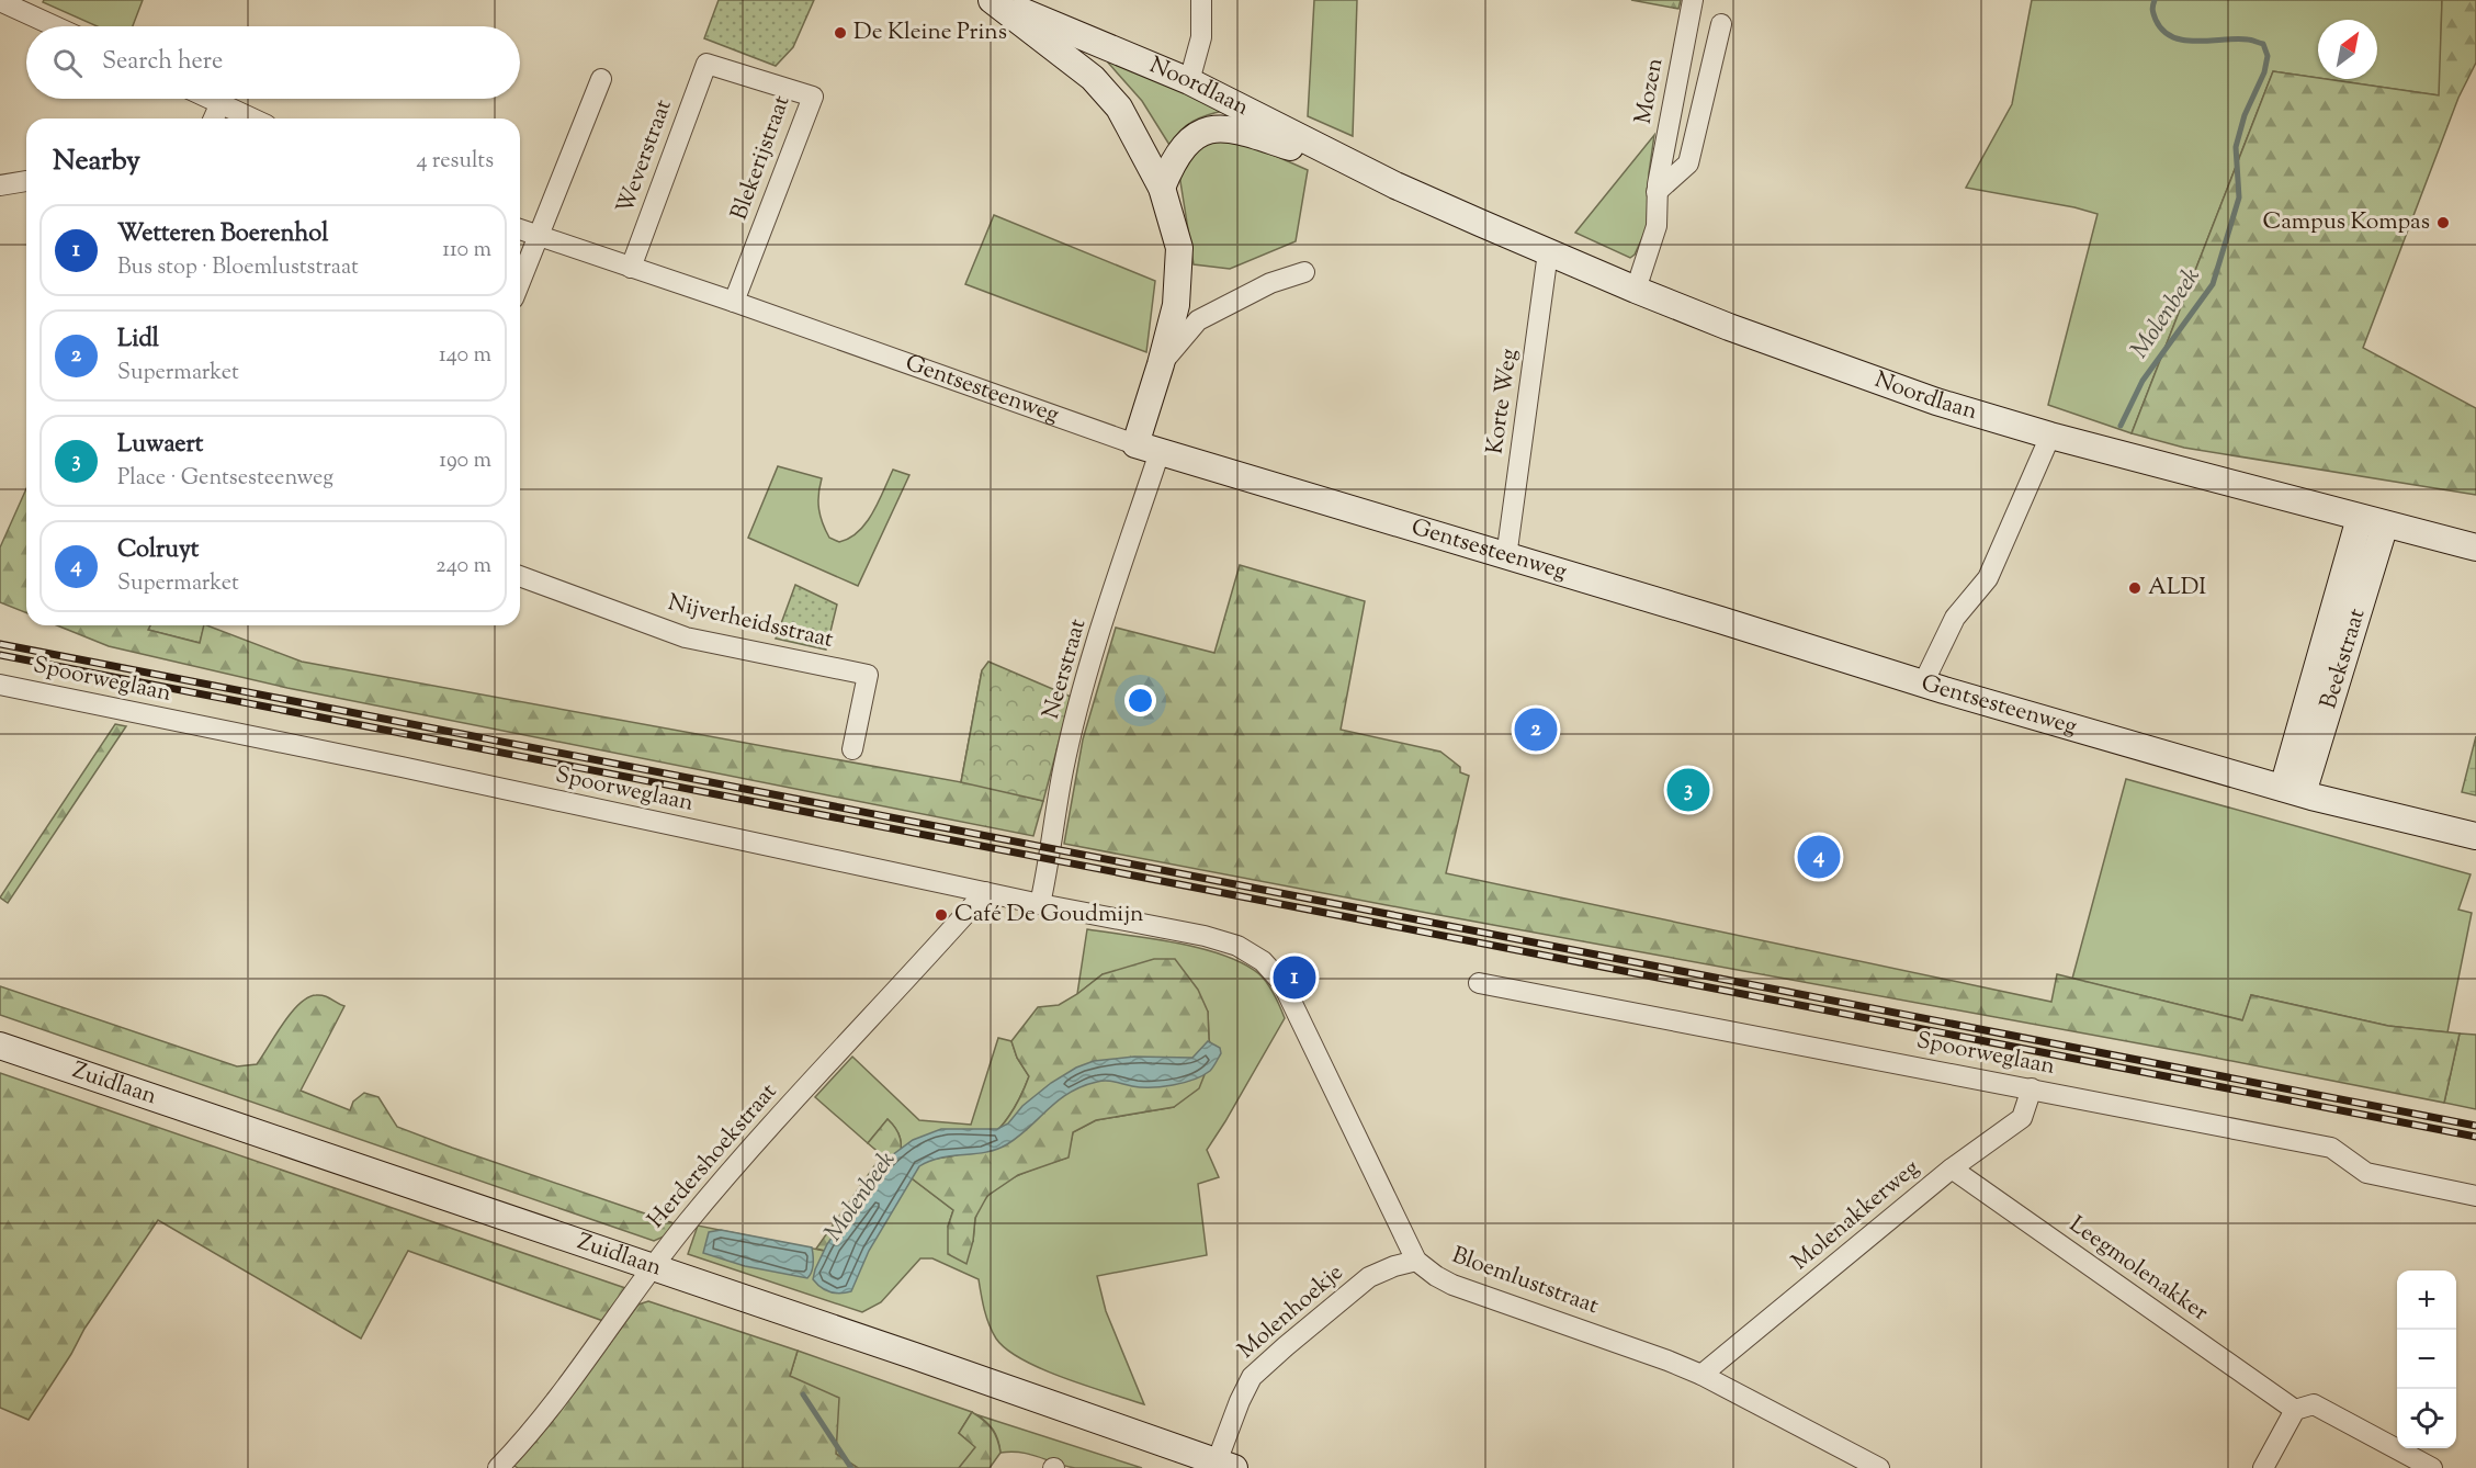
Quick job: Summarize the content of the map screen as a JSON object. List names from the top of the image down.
{
  "streets": {
    "street": [
      "Noordlaan",
      "Mozen",
      "Weverstraat",
      "Blekerijstraat",
      "Gentsesteenweg",
      "Korte Weg",
      "Nijverheidsstraat",
      "Beekstraat",
      "Neerstraat",
      "Spoorweglaan",
      "Zuidlaan",
      "Herdershoekstraat",
      "Molenakkerweg",
      "Leegmolenakker",
      "Bloemluststraat",
      "Molenhoekje"
    ]
  },
  "crossings": [
    ["Noordlaan", "Mozen"],
    ["Noordlaan", "Gentsesteenweg"],
    ["Noordlaan", "Korte Weg"],
    ["Noordlaan", "Beekstraat"],
    ["Noordlaan", "Neerstraat"],
    ["Weverstraat", "Blekerijstraat"],
    ["Weverstraat", "Gentsesteenweg"],
    ["Blekerijstraat", "Gentsesteenweg"],
    ["Gentsesteenweg", "Korte Weg"],
    ["Gentsesteenweg", "Beekstraat"],
    ["Gentsesteenweg", "Neerstraat"],
    ["Neerstraat", "Spoorweglaan"],
    ["Spoorweglaan", "Herdershoekstraat"],
    ["Spoorweglaan", "Molenakkerweg"],
    ["Spoorweglaan", "Bloemluststraat"],
    ["Zuidlaan", "Herdershoekstraat"],
    ["Zuidlaan", "Molenhoekje"],
    ["Molenakkerweg", "Leegmolenakker"],
    ["Molenakkerweg", "Bloemluststraat"],
    ["Bloemluststraat", "Molenhoekje"]
  ],
  "water": ["Molenbeek"],
  "places": [
    "De Kleine Prins",
    "Campus Kompas",
    "ALDI",
    "Café De Goudmijn"
  ],
  "north": "top right",
  "page": {
    "search": "Search here",
    "heading": ["Nearby", "4 results"],
    "list": [
      {
        "mark": "1",
        "name": "Wetteren Boerenhol",
        "note": "Bus stop · Bloemluststraat",
        "value": "110 m"
      },
      {
        "mark": "2",
        "name": "Lidl",
        "note": "Supermarket",
        "value": "140 m"
      },
      {
        "mark": "3",
        "name": "Luwaert",
        "note": "Place · Gentsesteenweg",
        "value": "190 m"
      },
      {
        "mark": "4",
        "name": "Colruyt",
        "note": "Supermarket",
        "value": "240 m"
      }
    ],
    "pins": [
      "2",
      "3",
      "4",
      "1"
    ],
    "map_buttons": ["+", "−"]
  }
}
